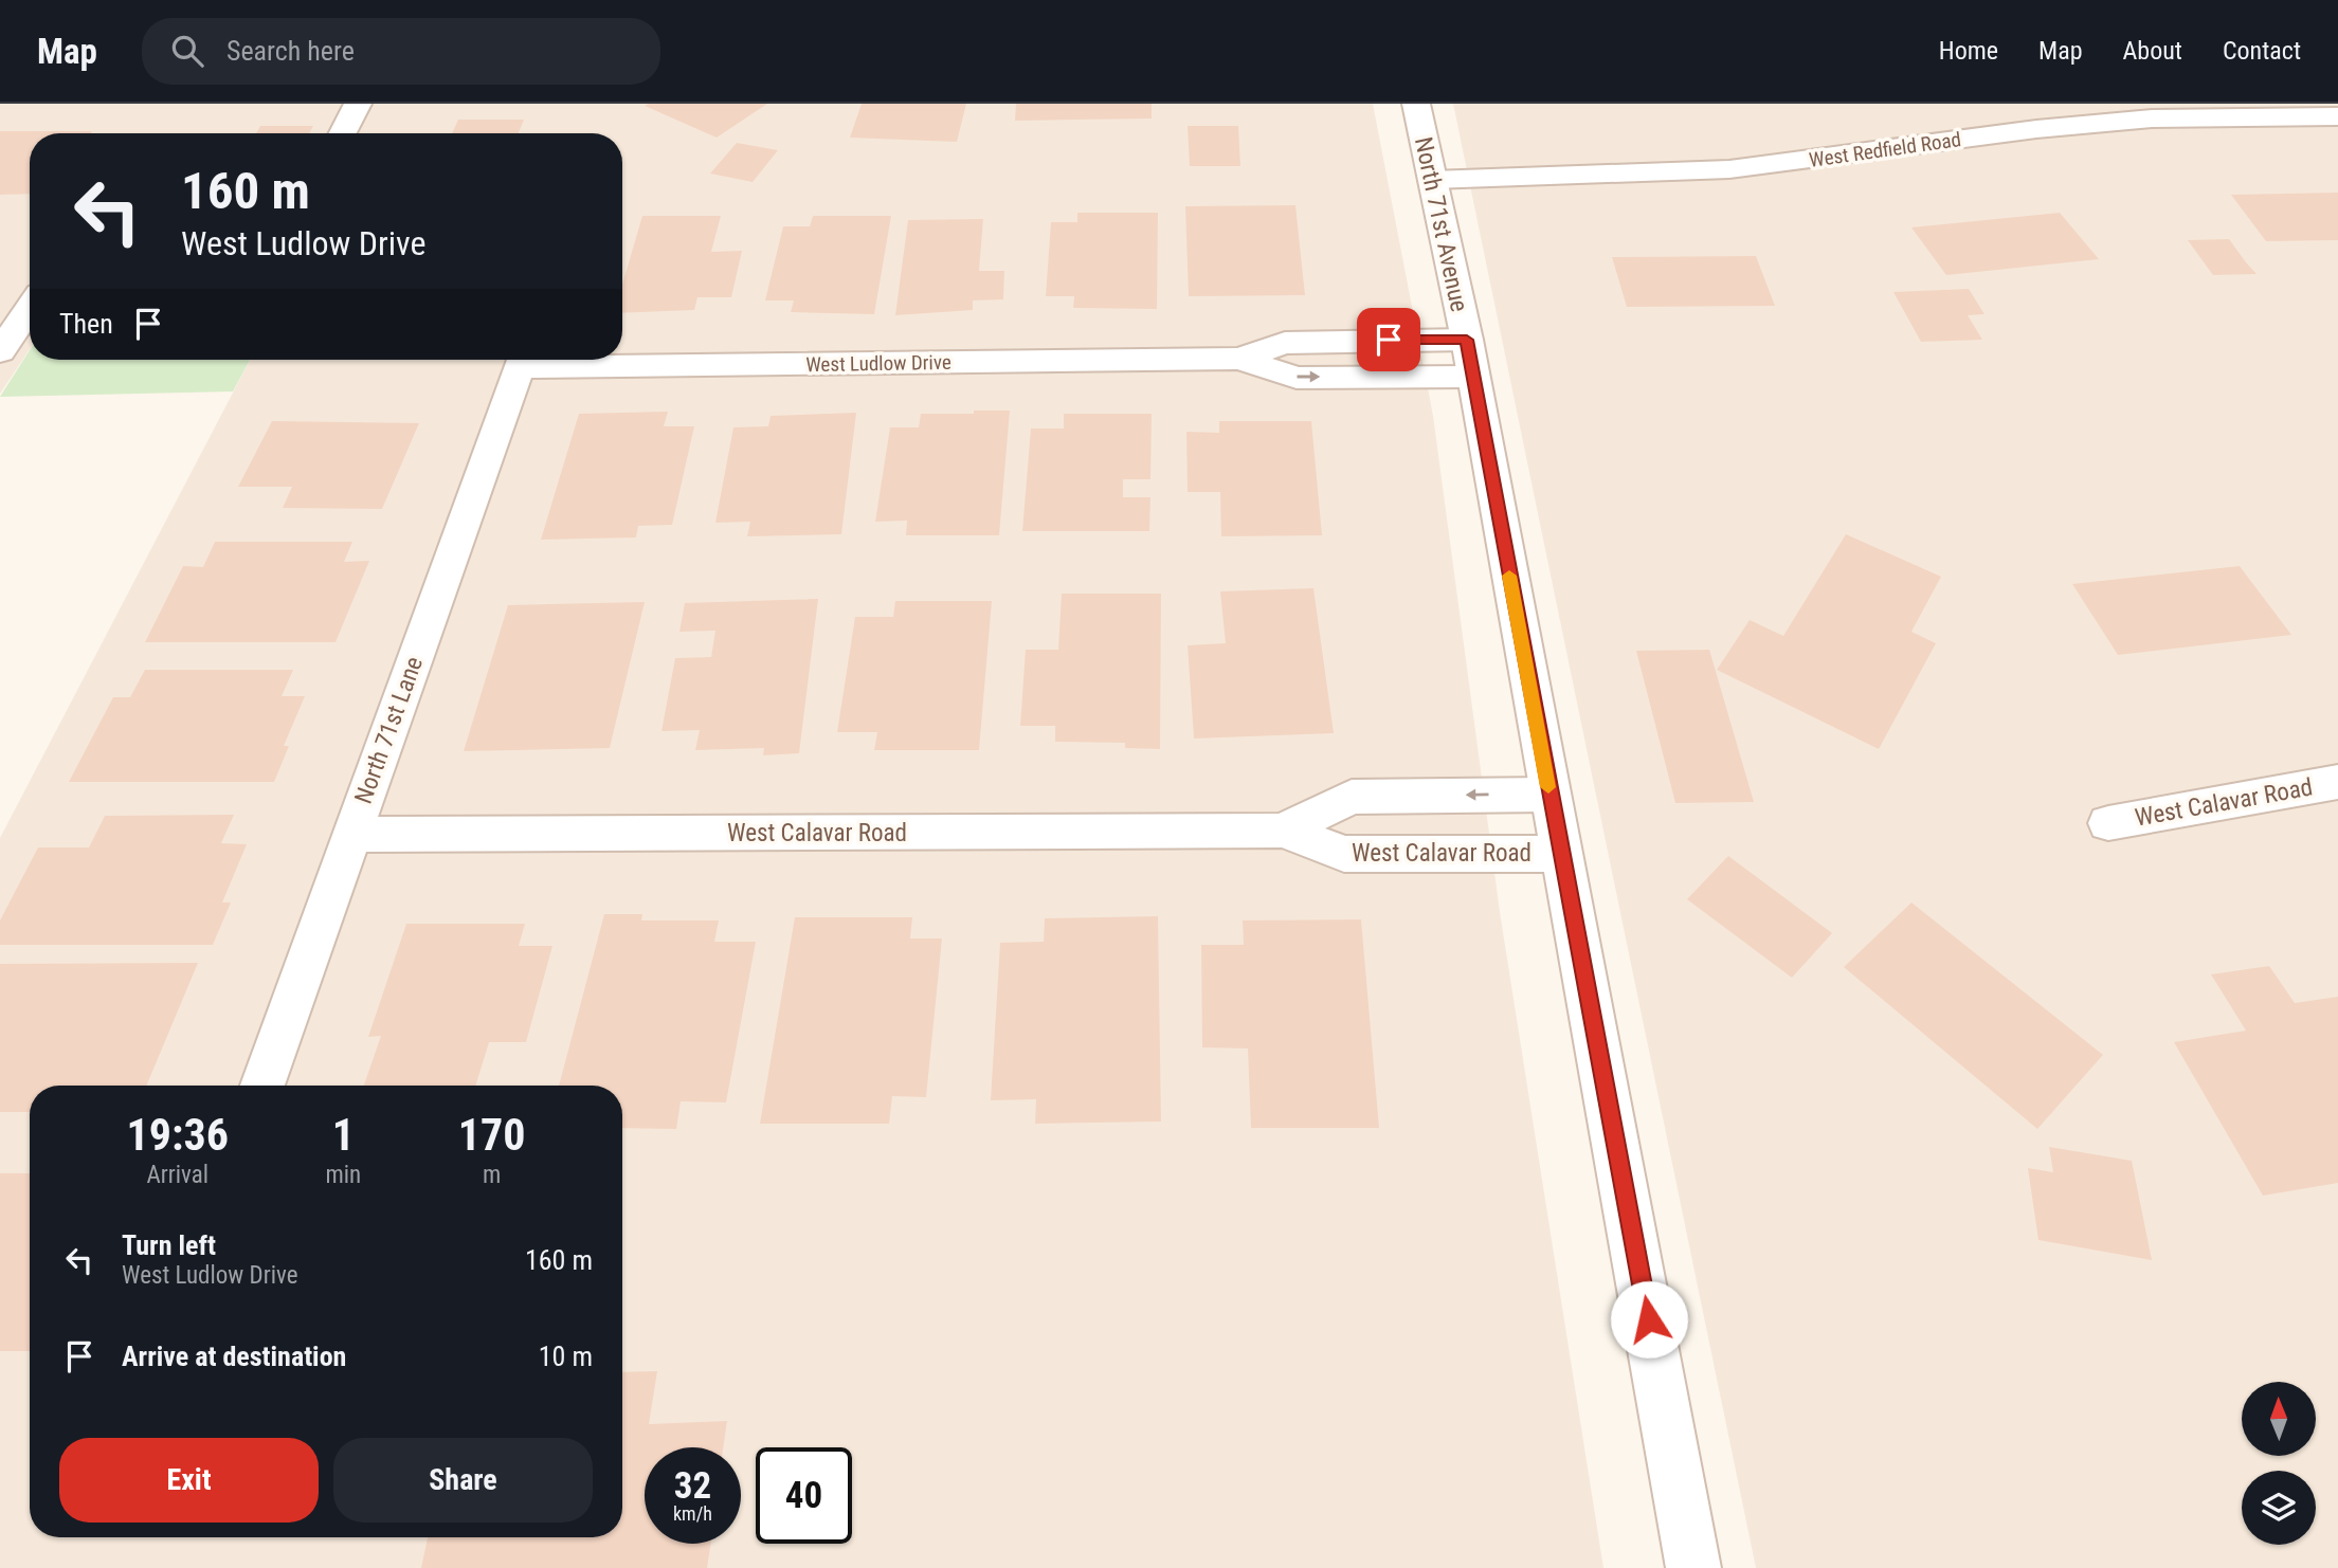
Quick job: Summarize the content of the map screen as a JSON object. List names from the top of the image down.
{
  "streets": {
    "street": [
      "West Redfield Road",
      "North 71st Avenue",
      "West Ludlow Drive",
      "North 71st Lane",
      "West Calavar Road"
    ]
  },
  "crossings": [
    ["West Redfield Road", "North 71st Avenue"],
    ["North 71st Avenue", "West Ludlow Drive"],
    ["North 71st Avenue", "West Calavar Road"],
    ["West Ludlow Drive", "North 71st Lane"],
    ["North 71st Lane", "West Calavar Road"]
  ],
  "north": "top",
  "page": {
    "header": "Map",
    "search": "Search here",
    "nav": [
      "Home",
      "Map",
      "About",
      "Contact"
    ],
    "turn": ["160 m", "West Ludlow Drive"],
    "then": "Then",
    "eta": [
      "19:36",
      "Arrival",
      "1",
      "min",
      "170",
      "m"
    ],
    "list": [
      {
        "name": "Turn left",
        "note": "West Ludlow Drive",
        "value": "160 m"
      },
      {
        "name": "Arrive at destination",
        "value": "10 m"
      }
    ],
    "buttons": ["Exit", "Share"],
    "speed": "32 km/h",
    "limit": "40"
  }
}
